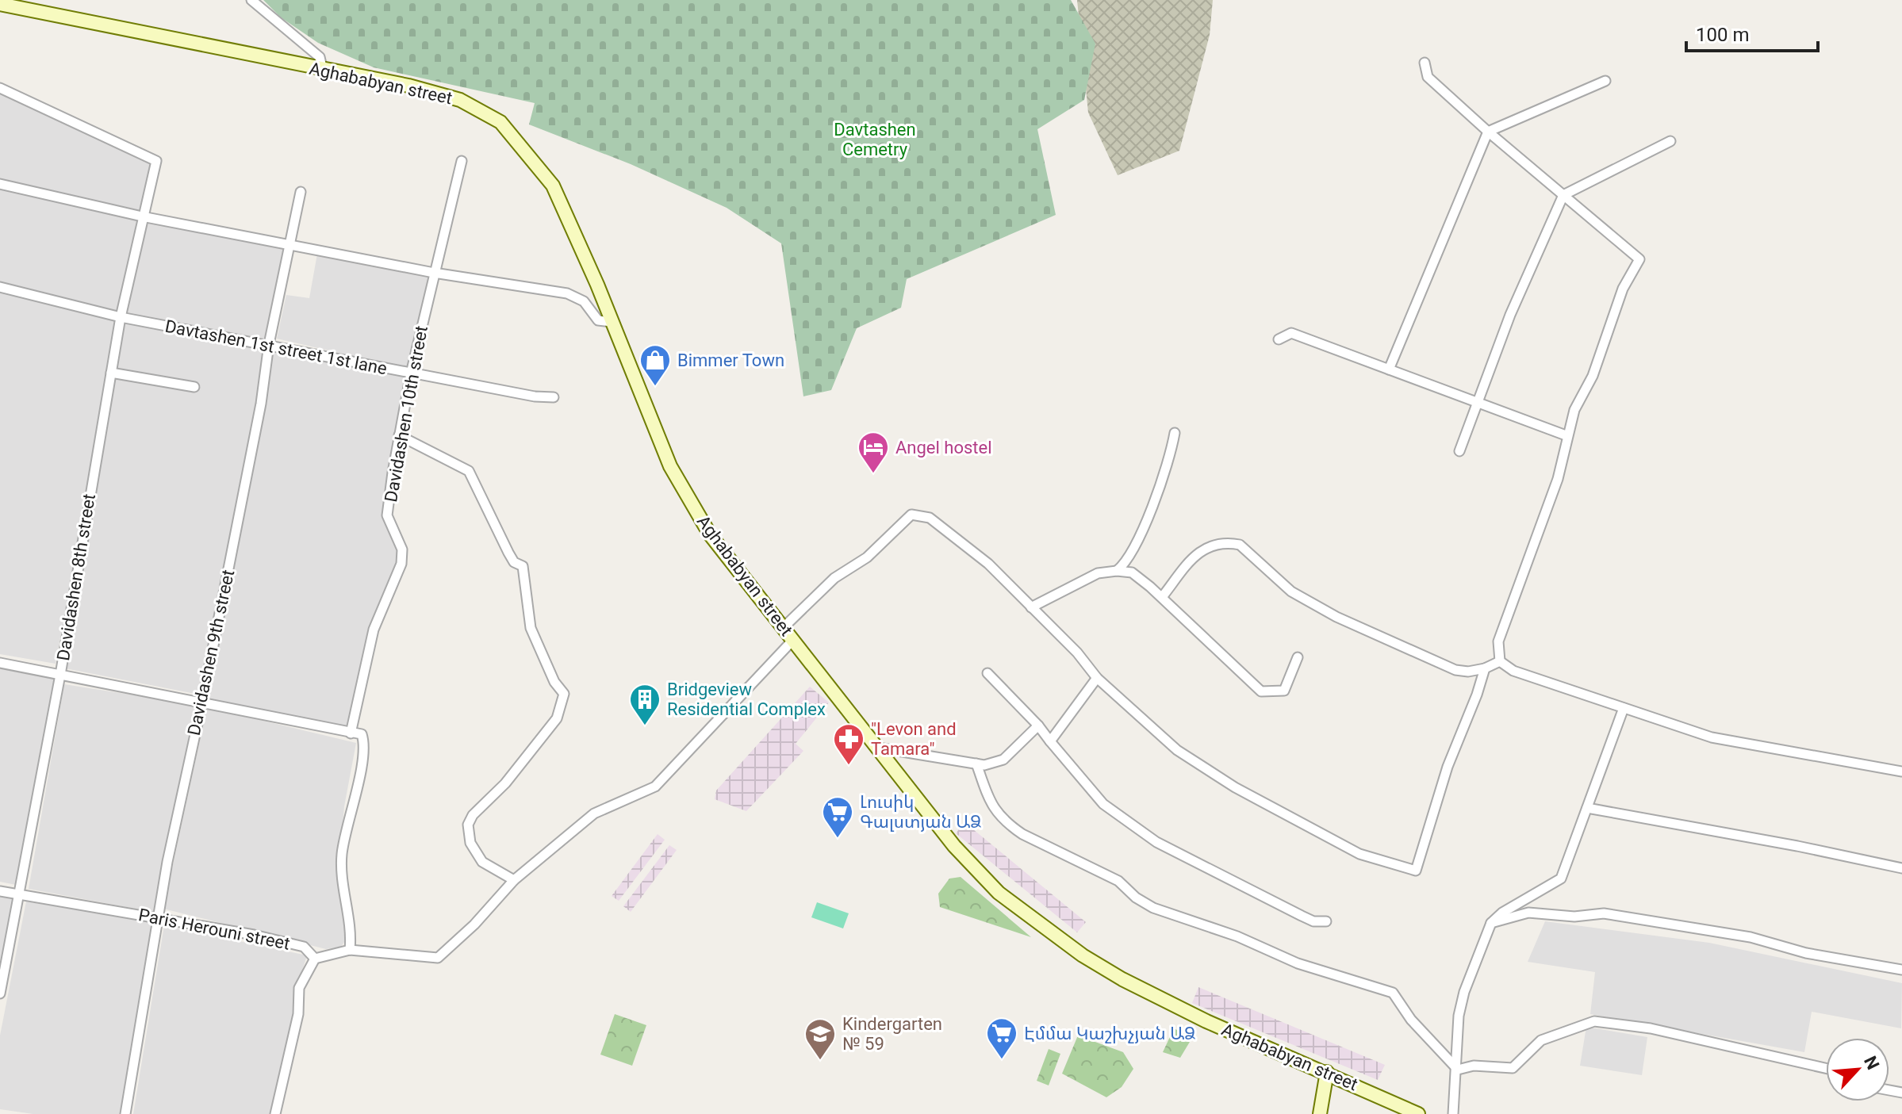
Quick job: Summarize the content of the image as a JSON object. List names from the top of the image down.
{
  "streets": {
    "street": [
      "Aghababyan street",
      "Davtashen 1st street 1st lane",
      "Davidashen 10th street",
      "Davidashen 8th street",
      "Davidashen 9th street",
      "Paris Herouni street"
    ]
  },
  "crossings": [
    ["Davtashen 1st street 1st lane", "Davidashen 10th street"],
    ["Davtashen 1st street 1st lane", "Davidashen 8th street"],
    ["Davtashen 1st street 1st lane", "Davidashen 9th street"],
    ["Davidashen 8th street", "Paris Herouni street"],
    ["Davidashen 9th street", "Paris Herouni street"]
  ],
  "parks": ["Davtashen Cemetry"],
  "places": {
    "shop": ["Bimmer Town"],
    "hotel": ["Angel hostel"],
    "building": ["Bridgeview Residential Complex"],
    "pharmacy": ["\"Levon and Tamara\""],
    "supermarket": ["Լուսիկ Գալստյան ԱՁ", "Էմմա Կաշխչյան ԱՁ"],
    "school or university": ["Kindergarten № 59"]
  },
  "scale_bar": "100 m",
  "north": "top right"
}
